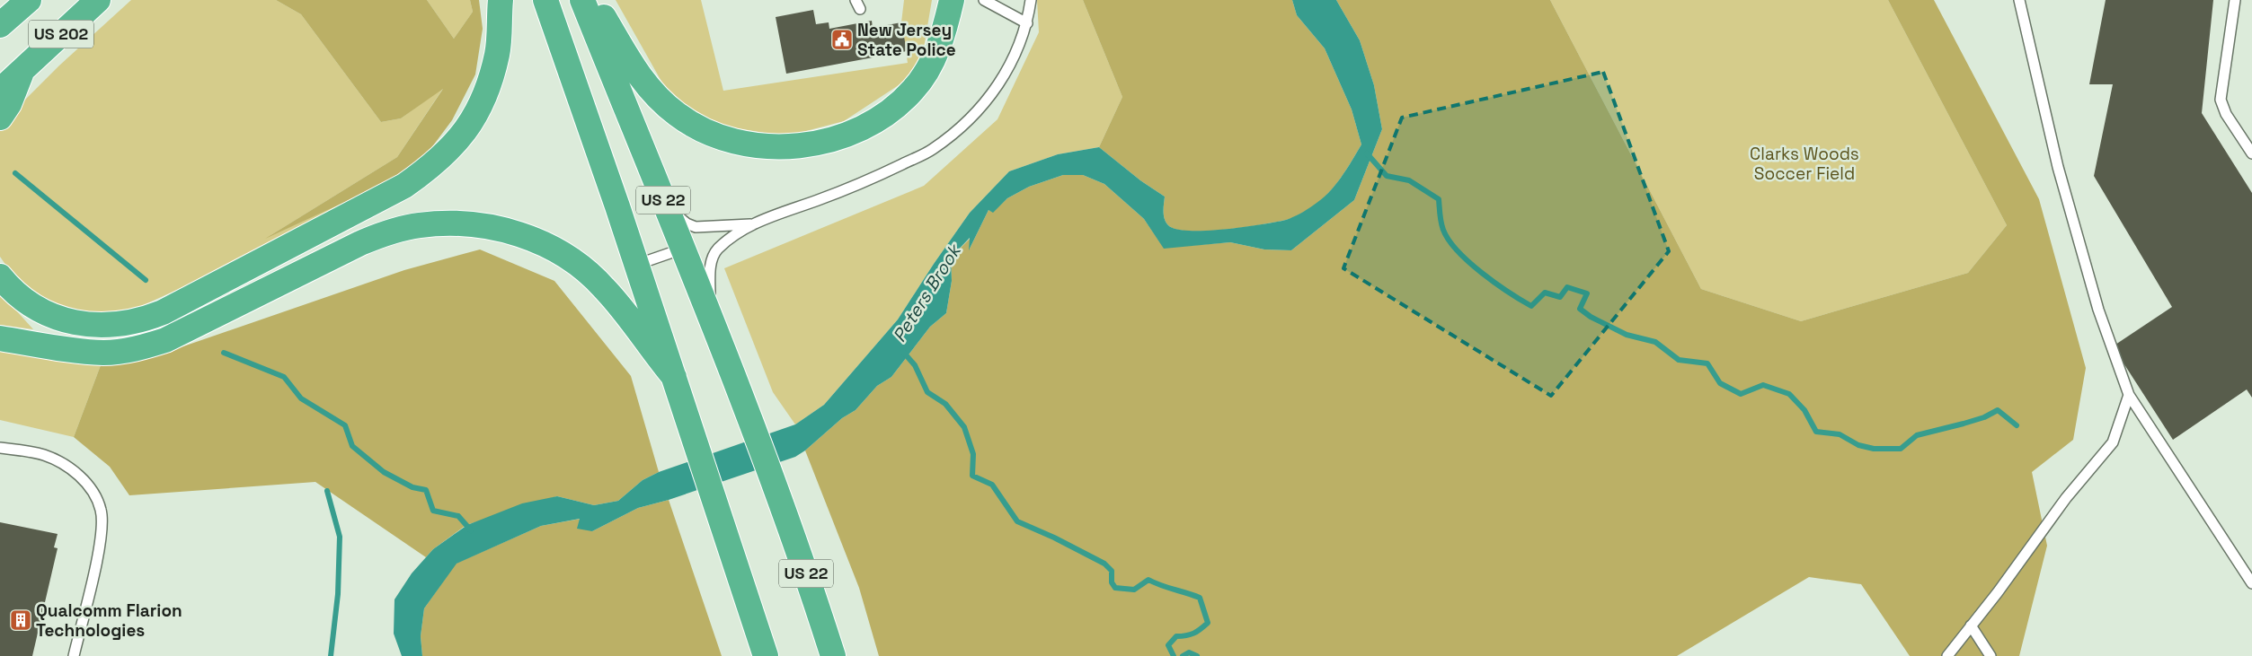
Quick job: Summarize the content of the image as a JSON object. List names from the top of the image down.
{
  "streets": {
    "highway": ["US 202", "US 22"]
  },
  "water": ["Peters Brook"],
  "parks": ["Clarks Woods Soccer Field"],
  "places": {
    "public building": ["New Jersey State Police"],
    "building": ["Qualcomm Flarion Technologies"]
  }
}
